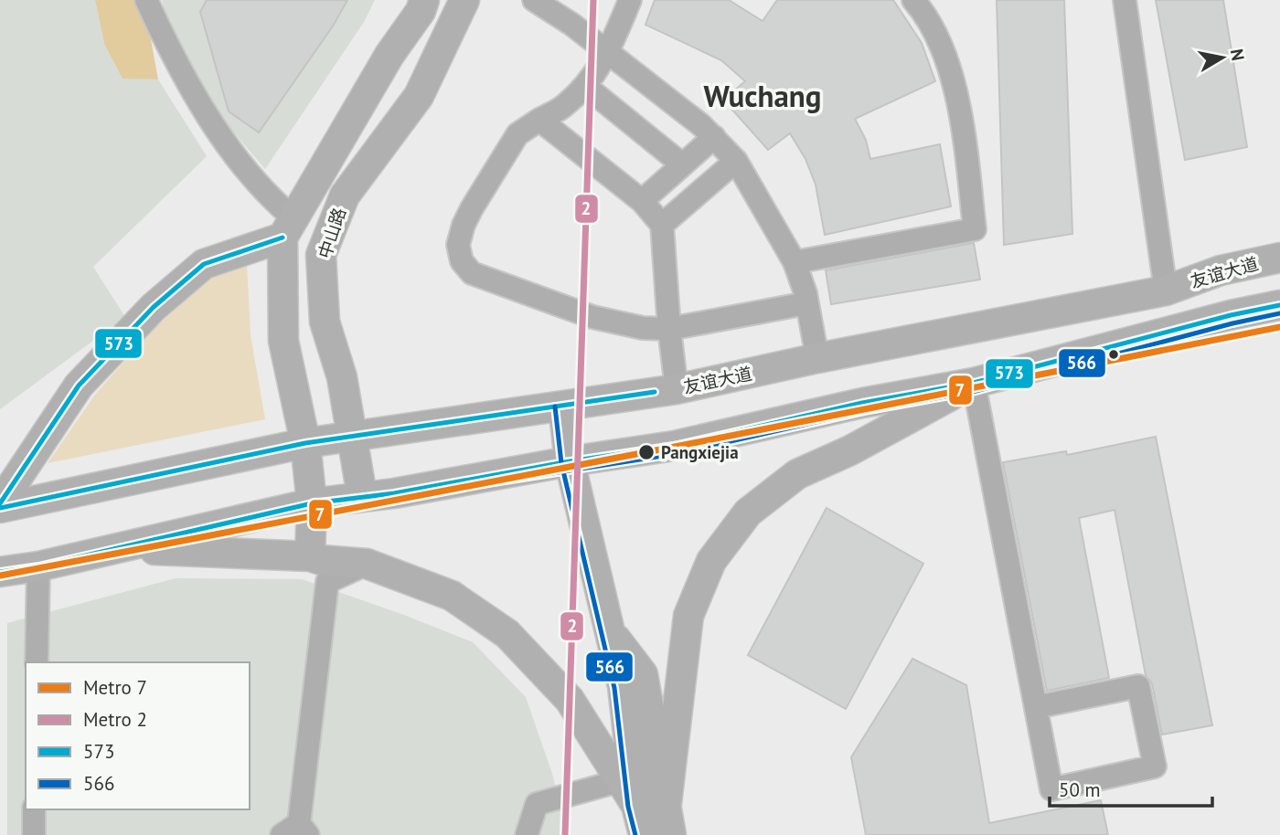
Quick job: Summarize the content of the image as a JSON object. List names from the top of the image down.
{
  "streets": {
    "main road": ["中山路", "友谊大道"]
  },
  "crossings": [
    ["中山路", "友谊大道"]
  ],
  "districts": ["Wuchang"],
  "places": ["Pangxiejia"],
  "lines": [
    "metro line 2",
    "transit line 573",
    "transit line 566",
    "metro line 7"
  ],
  "legend": [
    "Metro 7",
    "Metro 2",
    "573",
    "566"
  ],
  "scale_bar": "50 m",
  "north": "right"
}
